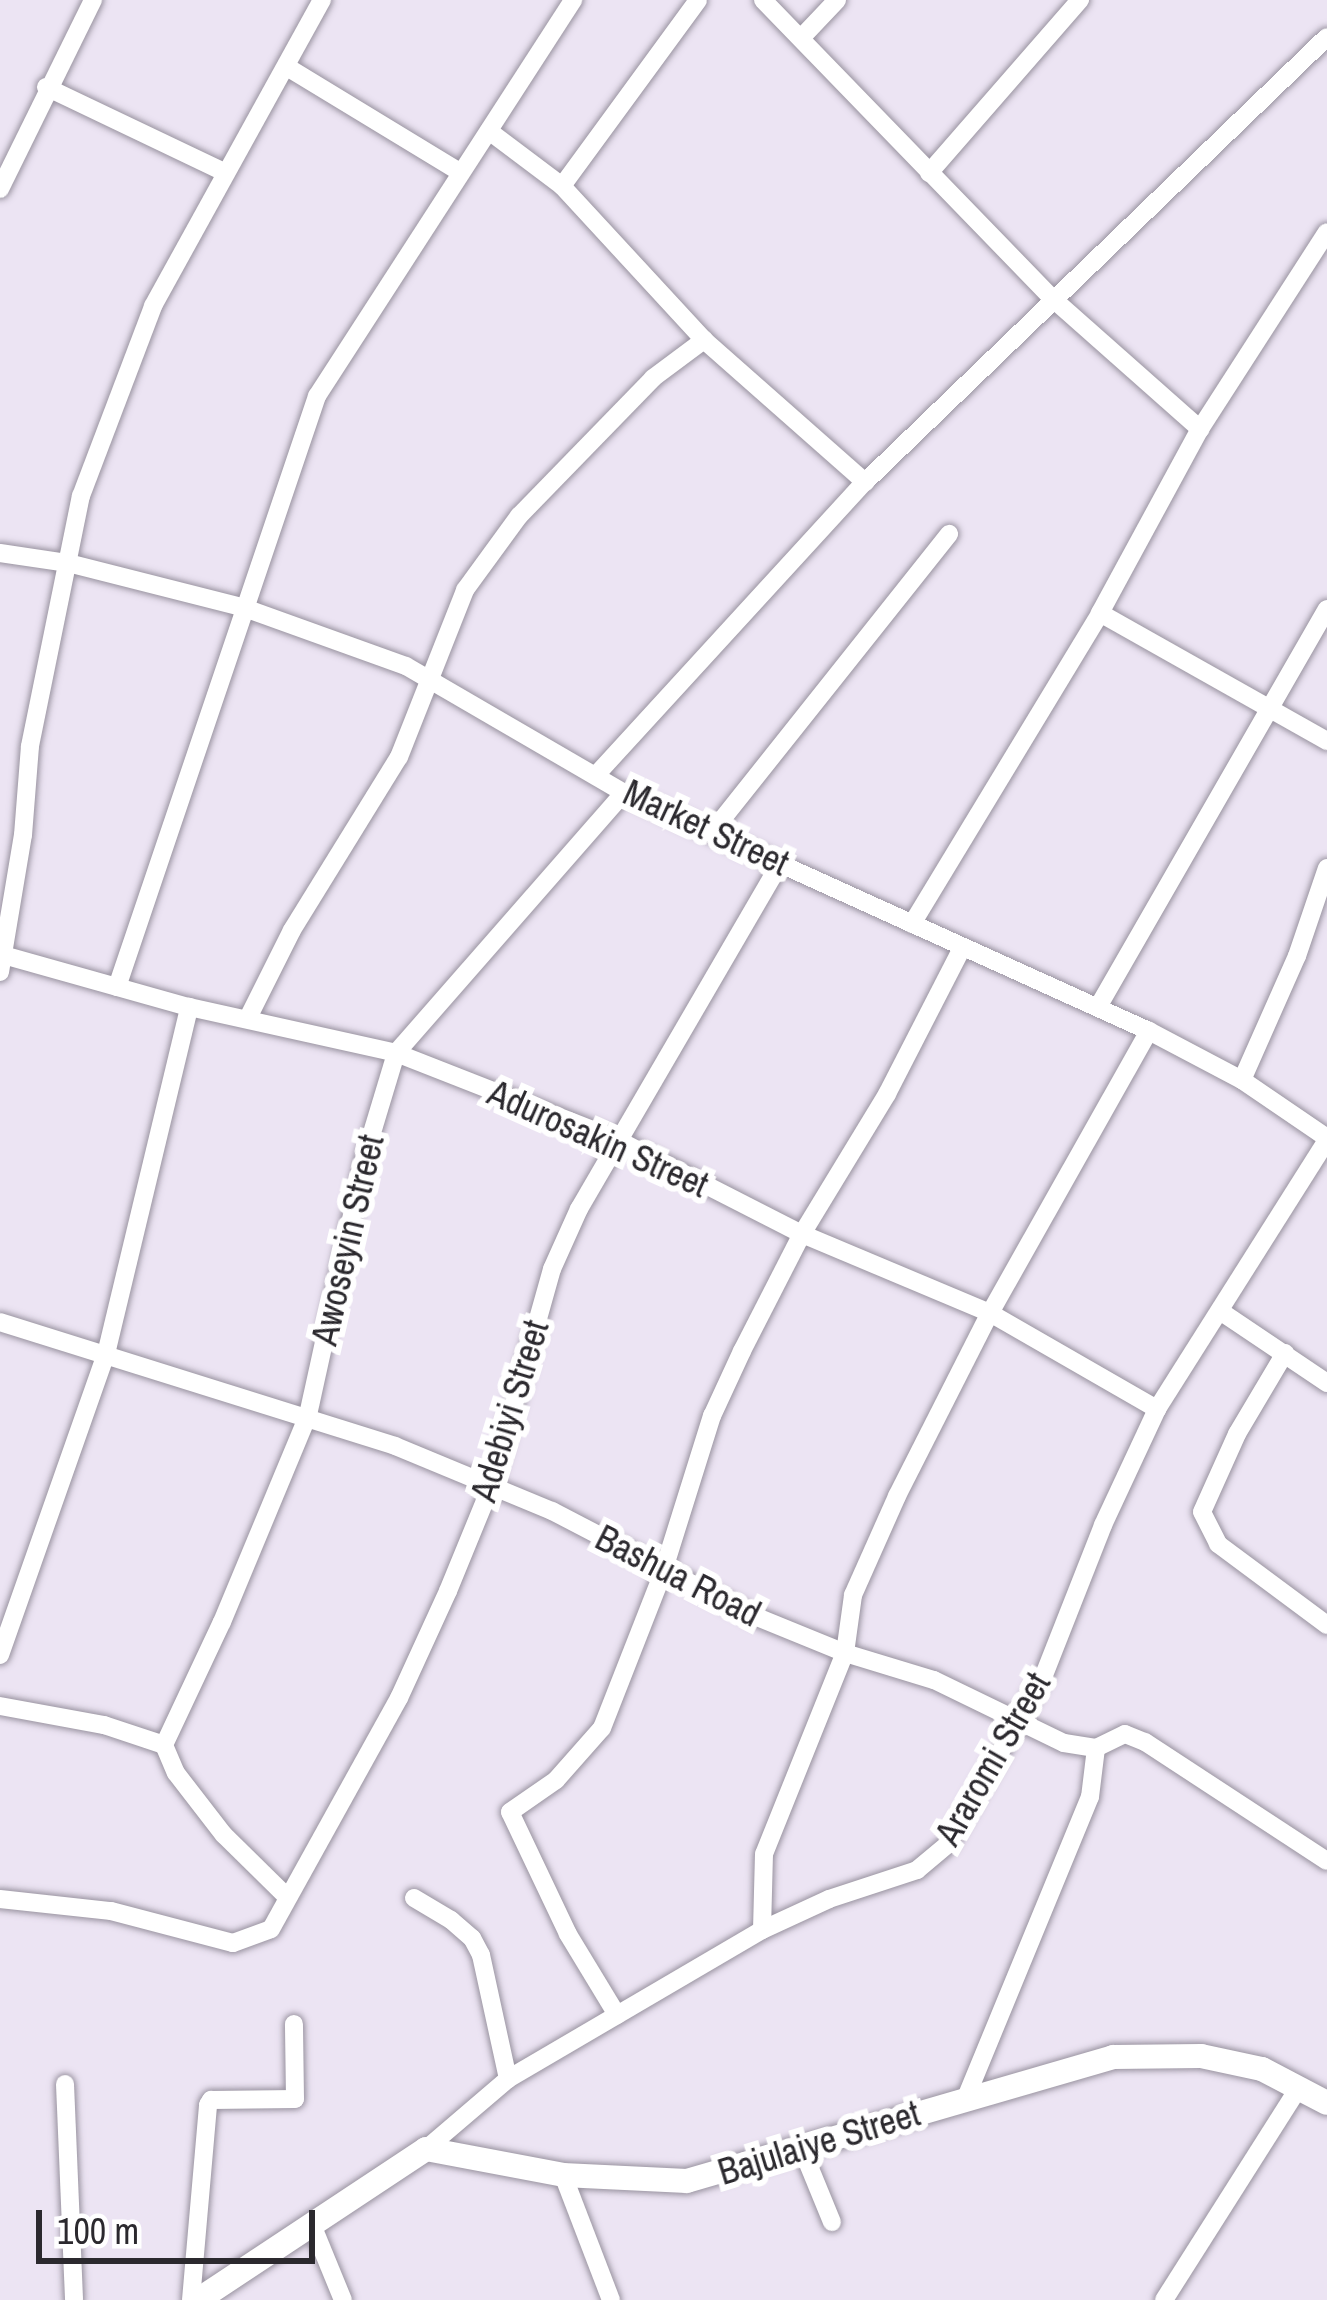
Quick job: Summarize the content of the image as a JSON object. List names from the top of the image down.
{
  "streets": {
    "street": [
      "Market Street",
      "Adurosakin Street",
      "Awoseyin Street",
      "Adebiyi Street",
      "Bashua Road",
      "Araromi Street",
      "Bajulaiye Street"
    ]
  },
  "crossings": [
    ["Market Street", "Awoseyin Street"],
    ["Market Street", "Adebiyi Street"],
    ["Market Street", "Araromi Street"],
    ["Adurosakin Street", "Awoseyin Street"],
    ["Adurosakin Street", "Adebiyi Street"],
    ["Adurosakin Street", "Araromi Street"],
    ["Awoseyin Street", "Bashua Road"],
    ["Adebiyi Street", "Bashua Road"],
    ["Bashua Road", "Araromi Street"],
    ["Araromi Street", "Bajulaiye Street"]
  ],
  "scale_bar": "100 m"
}
